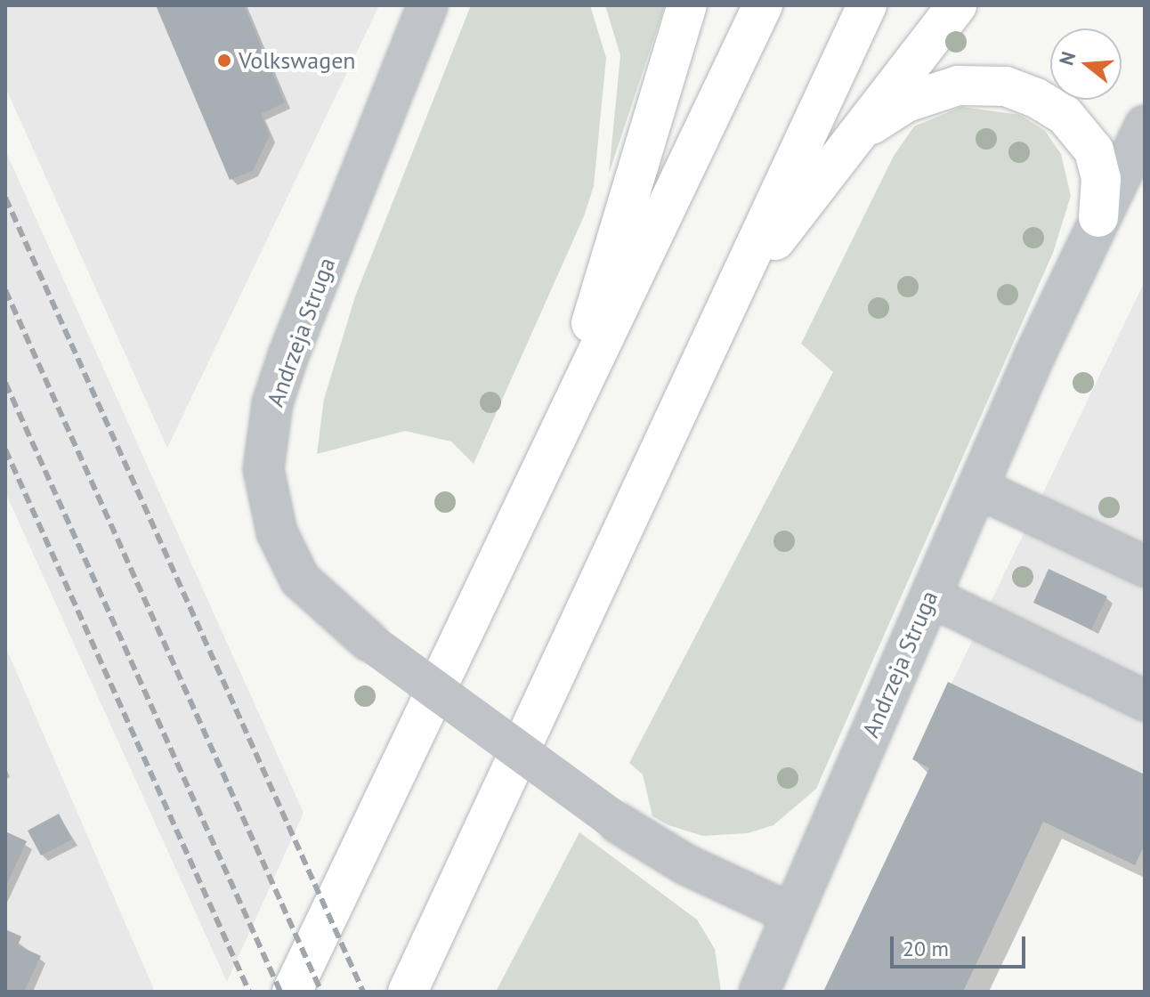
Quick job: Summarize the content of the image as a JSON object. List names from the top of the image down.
{
  "streets": {
    "street": ["Andrzeja Struga"]
  },
  "places": ["Volkswagen"],
  "scale_bar": "20 m",
  "north": "left"
}
